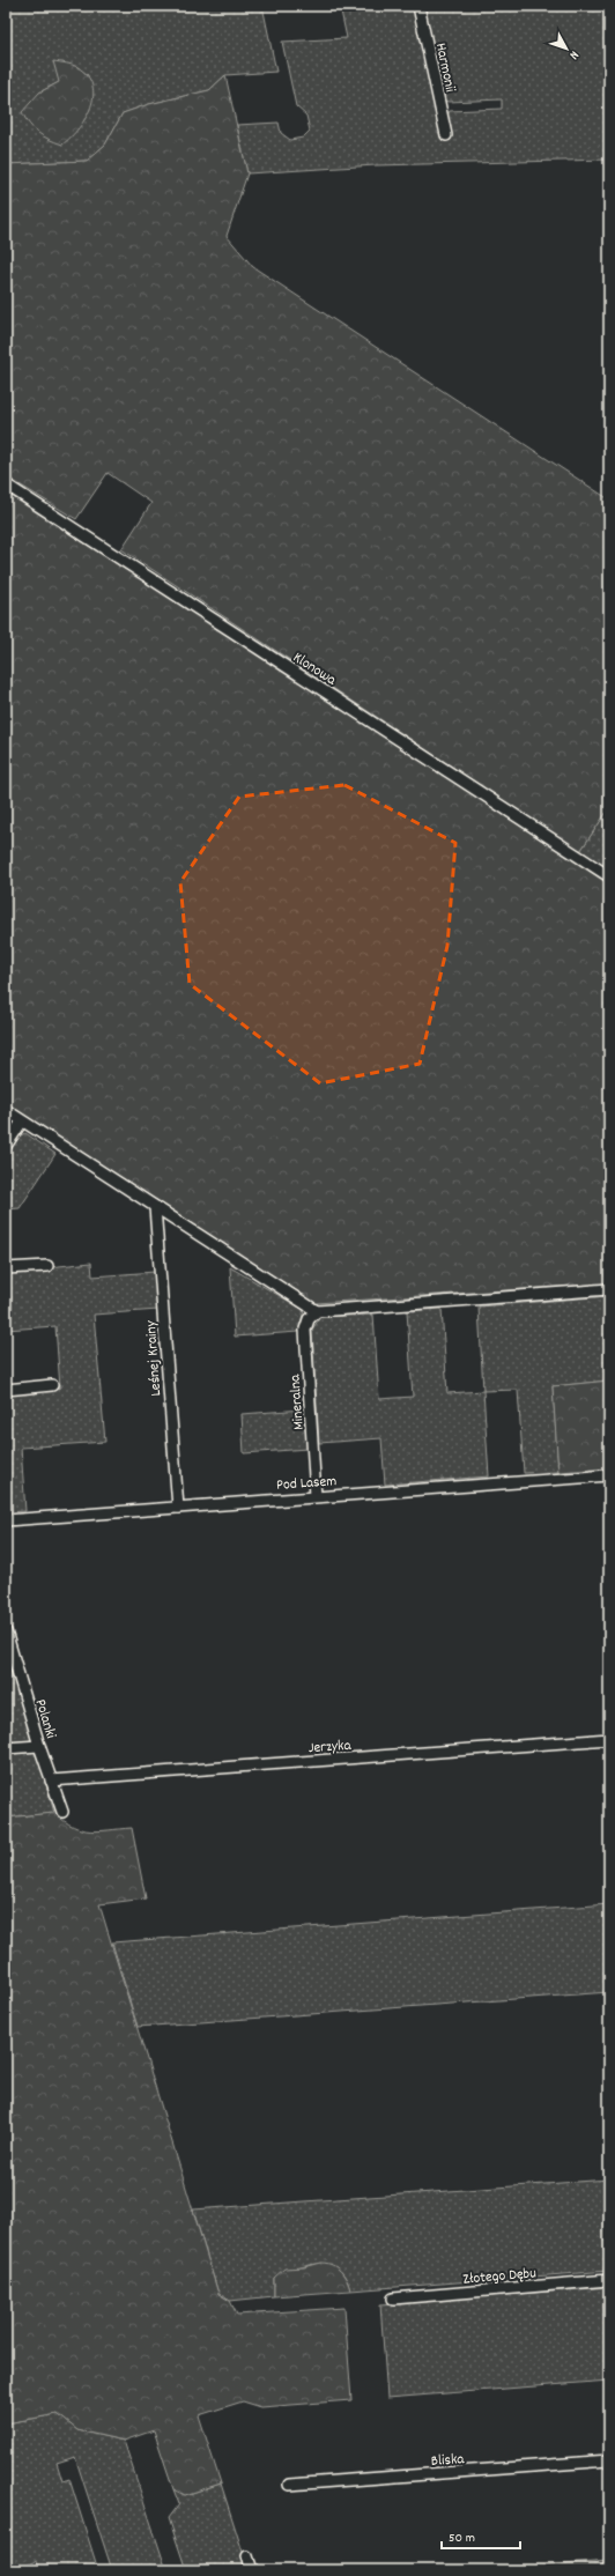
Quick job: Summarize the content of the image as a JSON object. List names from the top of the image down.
{
  "streets": {
    "street": [
      "Harmonii",
      "Klonowa",
      "Leśnej Krainy",
      "Mineralna",
      "Pod Lasem",
      "Polanki",
      "Jerzyka",
      "Złotego Dębu",
      "Bliska"
    ]
  },
  "crossings": [
    ["Leśnej Krainy", "Pod Lasem"],
    ["Mineralna", "Pod Lasem"],
    ["Polanki", "Jerzyka"]
  ],
  "scale_bar": "50 m",
  "north": "bottom right"
}
